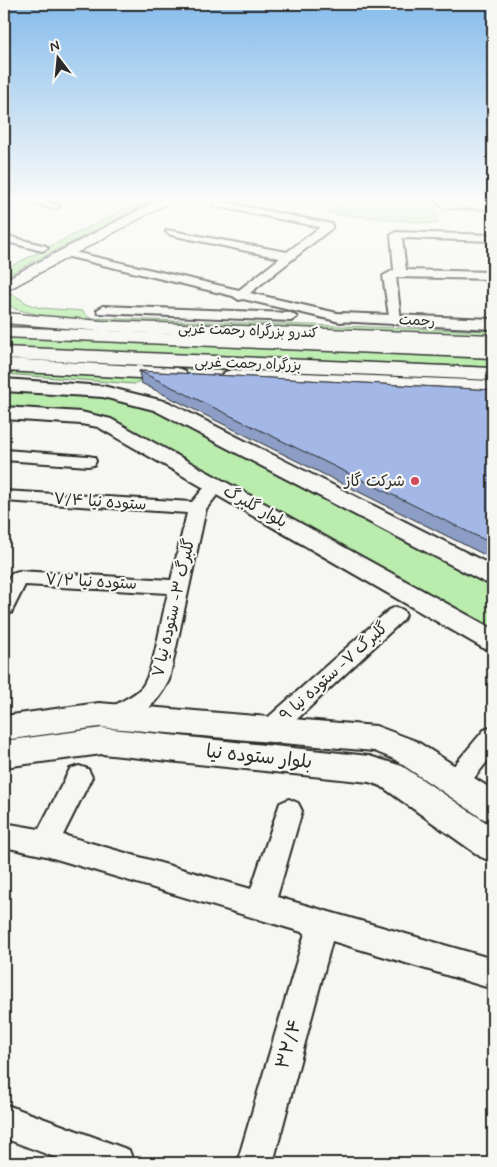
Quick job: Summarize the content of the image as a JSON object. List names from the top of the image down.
{
  "streets": {
    "main road": ["کندرو بزرگراه رحمت غربی", "بزرگراه رحمت غربی"],
    "street": [
      "رحمت",
      "ستوده نیا ۷/۴",
      "بلوار گلبرگ",
      "ستوده نیا ۷/۲",
      "گلبرگ ۳- ستوده نیا ۷",
      "گلبرگ ۷- ستوده نیا ۹",
      "بلوار ستوده نیا",
      "۳۲/۴"
    ]
  },
  "crossings": [
    ["ستوده نیا ۷/۴", "گلبرگ ۳- ستوده نیا ۷"],
    ["بلوار گلبرگ", "گلبرگ ۳- ستوده نیا ۷"],
    ["ستوده نیا ۷/۲", "گلبرگ ۳- ستوده نیا ۷"],
    ["گلبرگ ۳- ستوده نیا ۷", "بلوار ستوده نیا"],
    ["گلبرگ ۷- ستوده نیا ۹", "بلوار ستوده نیا"]
  ],
  "places": ["شرکت گاز"],
  "north": "top"
}
